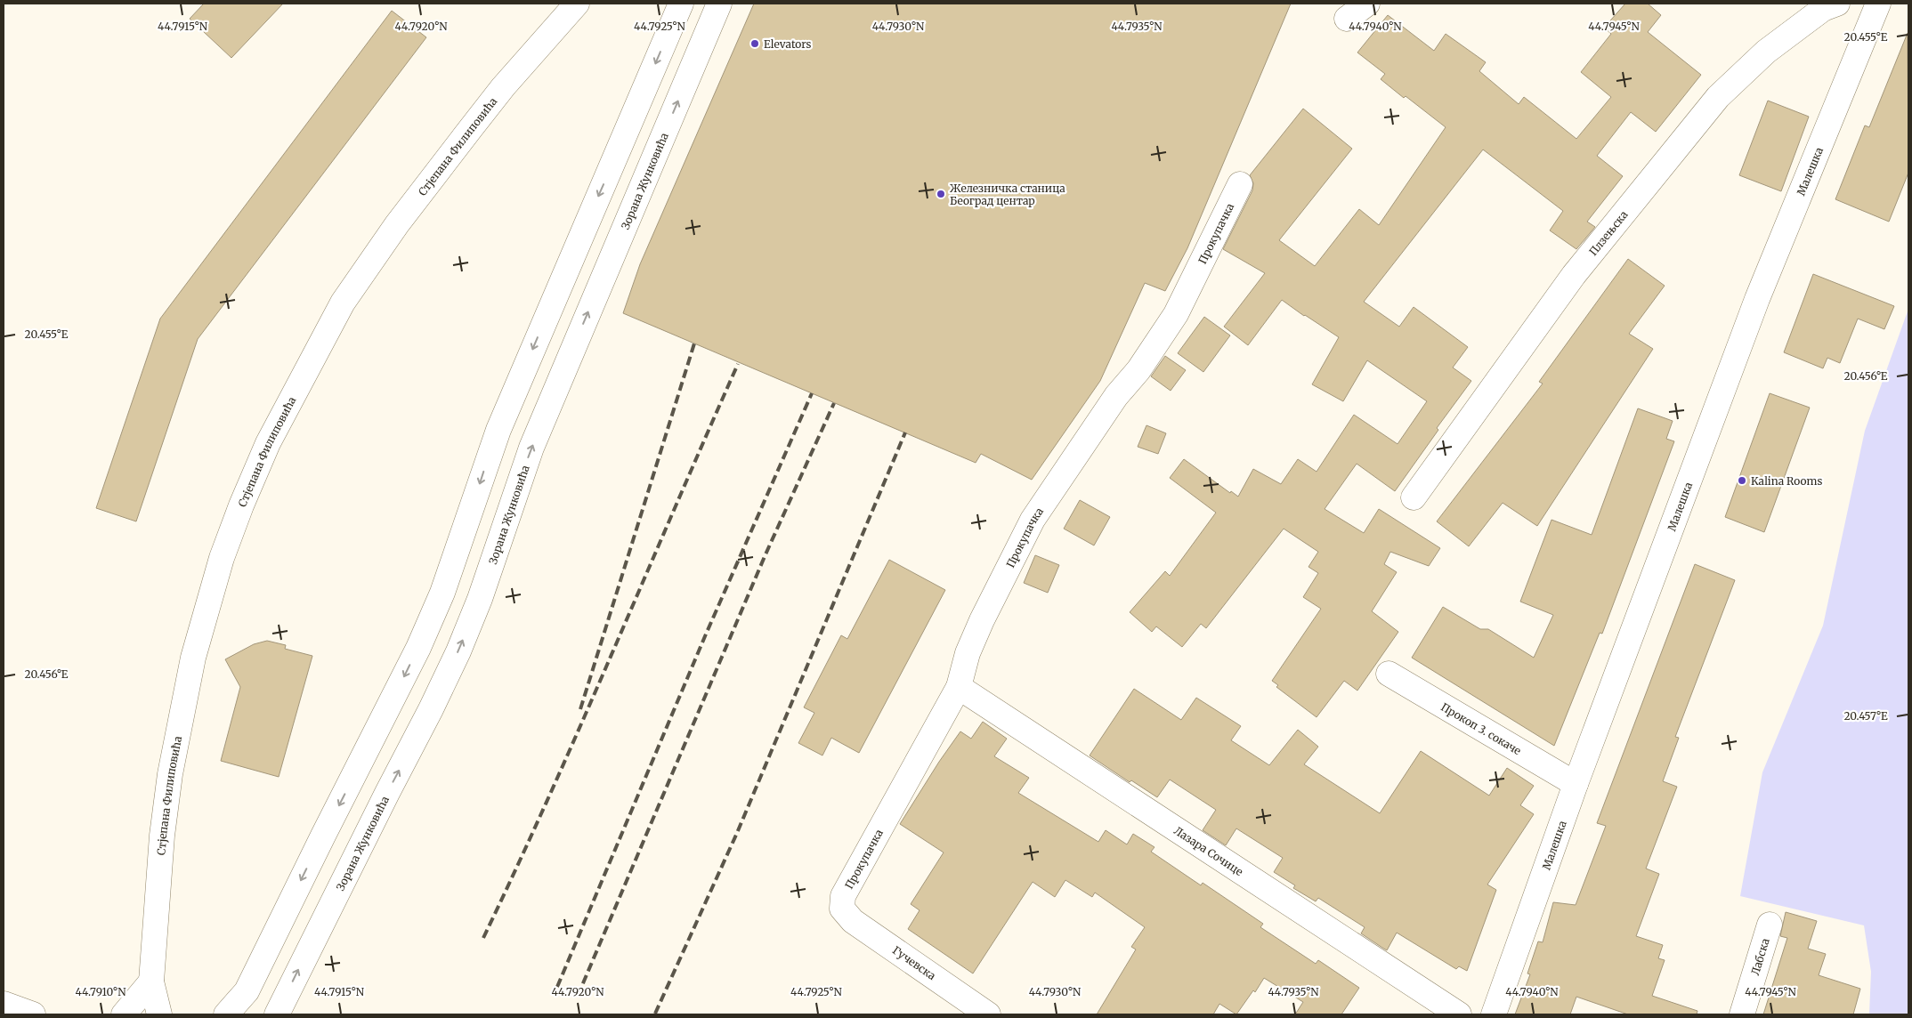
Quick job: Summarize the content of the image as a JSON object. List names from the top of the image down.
{
  "streets": {
    "street": [
      "Стјепана Филиповића",
      "Малешка",
      "Зорана Жунковића",
      "Прокупачка",
      "Плзењска",
      "Прокоп 3. сокаче",
      "Лазара Сочице",
      "Лабска",
      "Гучевска"
    ]
  },
  "crossings": [
    ["Малешка", "Прокоп 3. сокаче"],
    ["Прокупачка", "Лазара Сочице"],
    ["Прокупачка", "Гучевска"]
  ],
  "places": ["Elevators", "Железничка станица Београд центар", "Kalina Rooms"],
  "coordinates": [
    "44.7915°N",
    "44.7920°N",
    "44.7925°N",
    "44.7930°N",
    "44.7935°N",
    "44.7945°N",
    "44.7940°N",
    "20.455°E",
    "20.456°E",
    "20.457°E",
    "44.7910°N"
  ]
}
